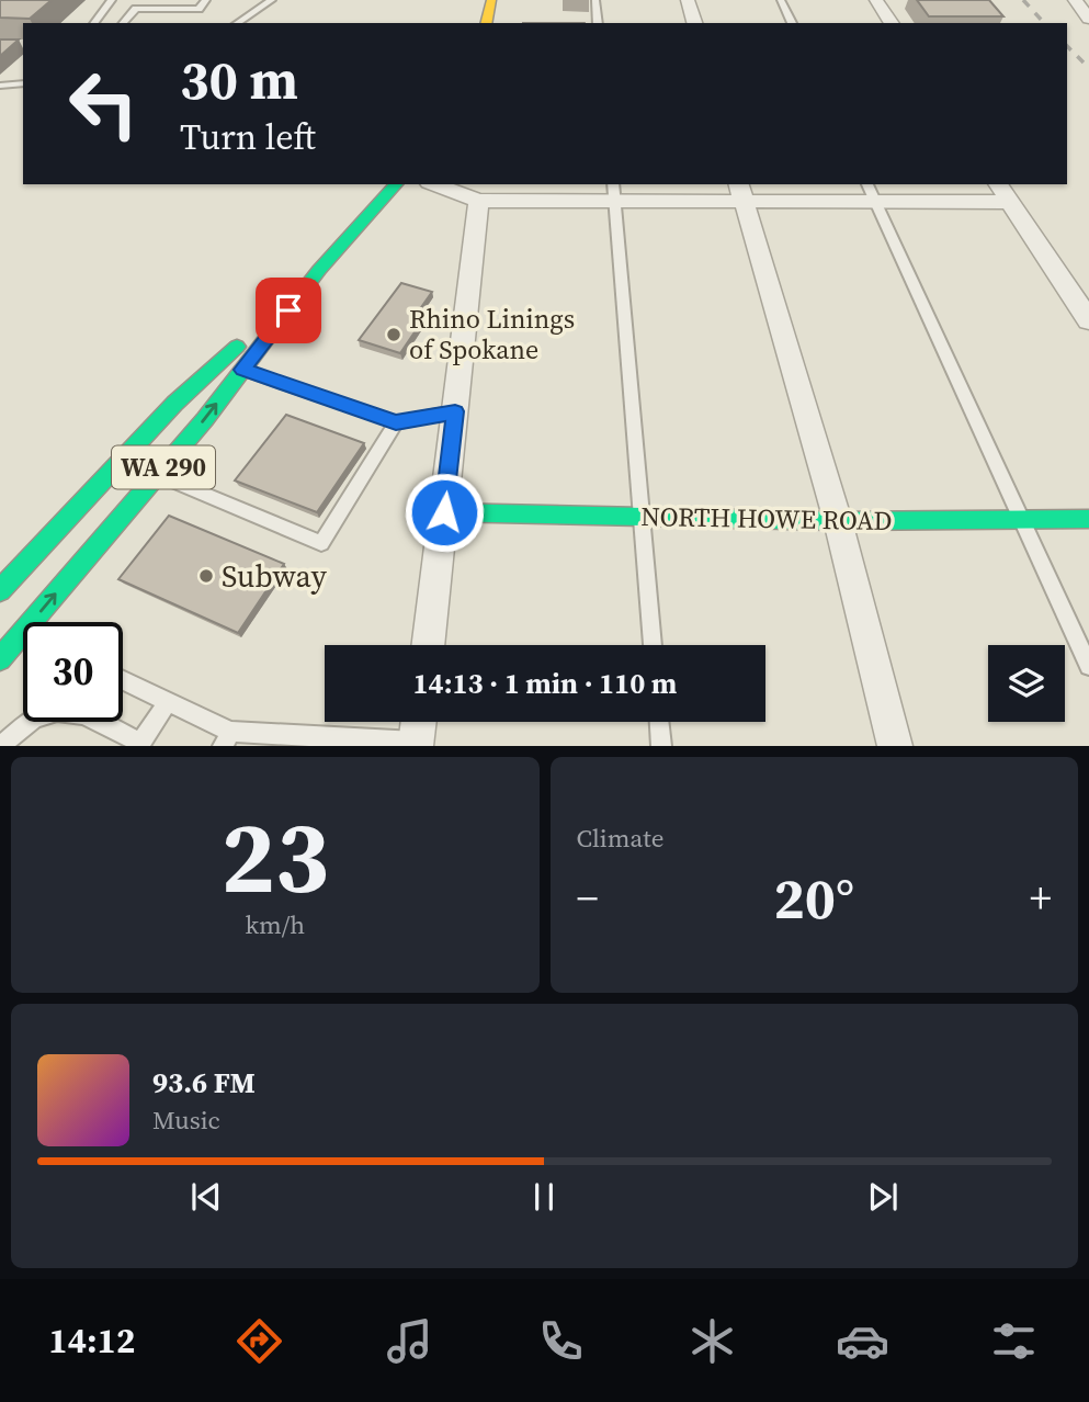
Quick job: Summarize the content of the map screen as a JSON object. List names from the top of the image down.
{
  "streets": {
    "main road": ["WA 290", "NORTH HOWE ROAD"]
  },
  "places": ["Rhino Linings of Spokane", "Subway"],
  "page": {
    "turn": ["30 m", "Turn left"],
    "limit": "30",
    "trip": "14:13 · 1 min · 110 m",
    "tile": [
      ["23", "km/h"],
      "Climate"
    ],
    "heat": ["−", "20°", "+"],
    "song": ["93.6 FM", "Music"],
    "tabs": "14:12"
  }
}
